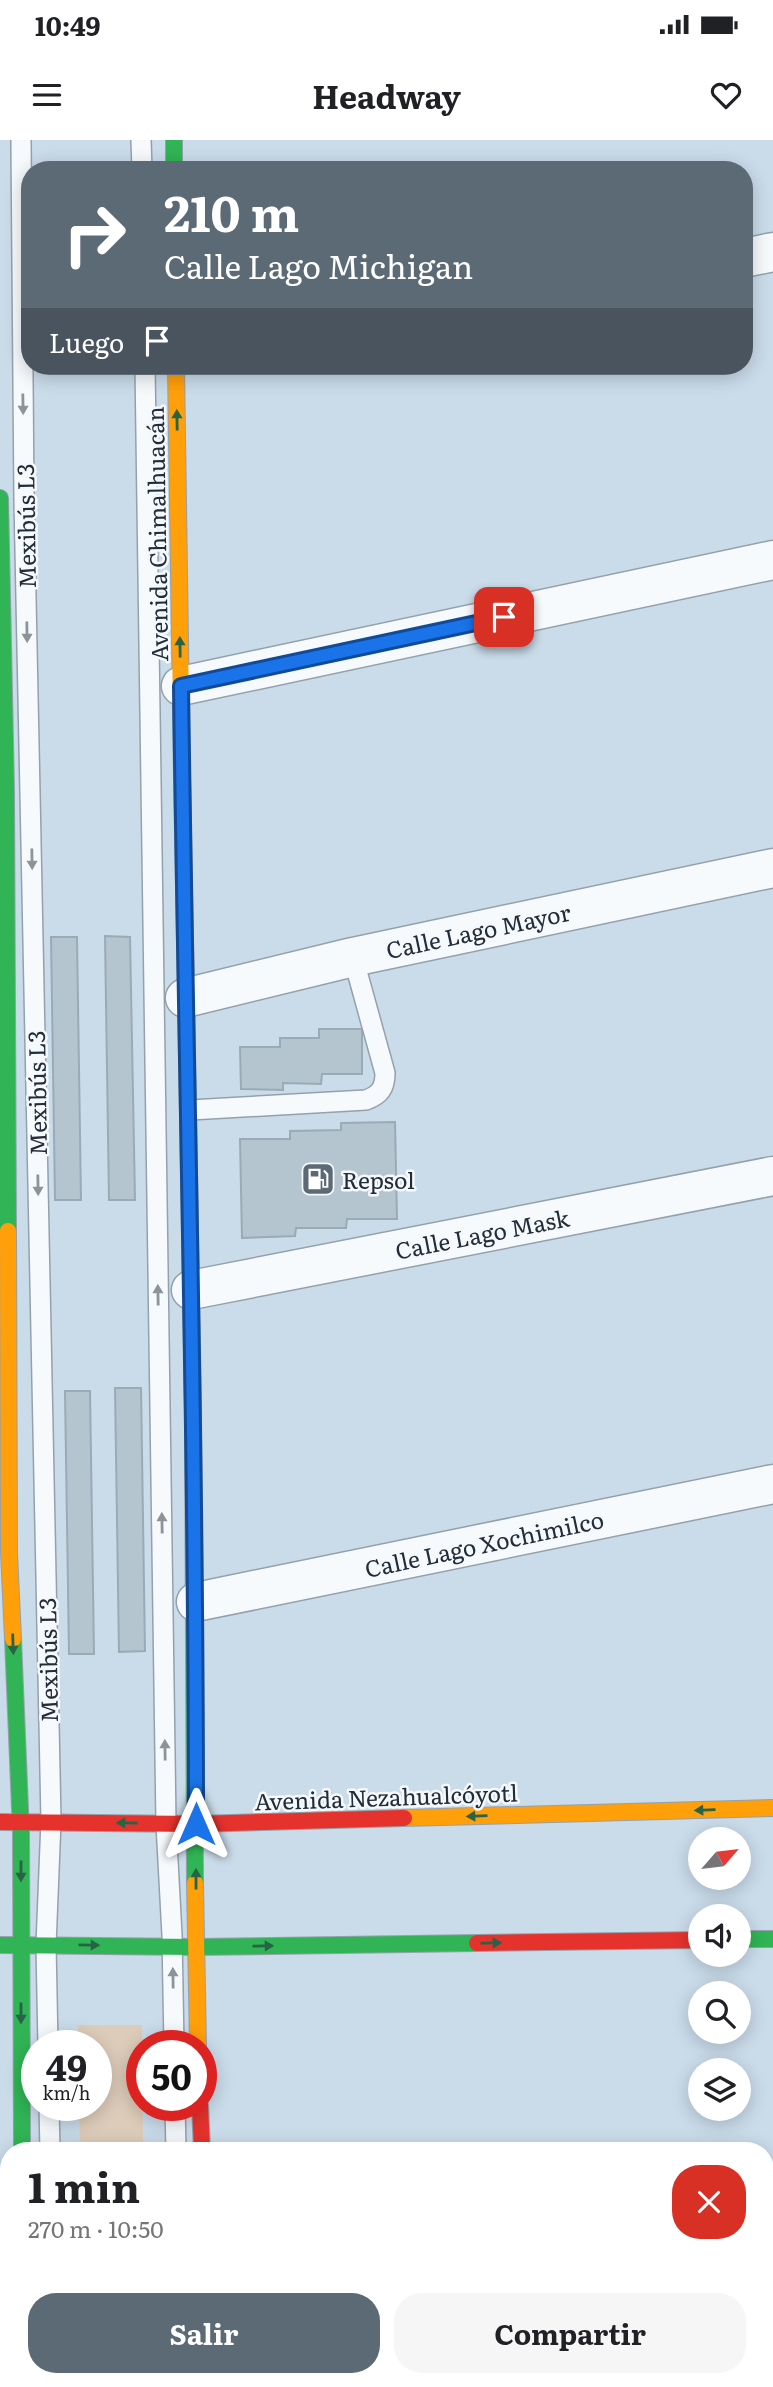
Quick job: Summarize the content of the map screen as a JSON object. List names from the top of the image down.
{
  "streets": {
    "main road": ["Avenida Chimalhuacán", "Avenida Nezahualcóyotl"],
    "street": ["Calle Lago Mayor", "Calle Lago Mask", "Calle Lago Xochimilco"],
    "lane": ["Mexibús L3"]
  },
  "crossings": [
    ["Mexibús L3", "Avenida Nezahualcóyotl"],
    ["Avenida Chimalhuacán", "Calle Lago Mayor"],
    ["Avenida Chimalhuacán", "Calle Lago Mask"],
    ["Avenida Chimalhuacán", "Calle Lago Xochimilco"],
    ["Avenida Chimalhuacán", "Avenida Nezahualcóyotl"]
  ],
  "places": {
    "fuel station": ["Repsol"]
  },
  "north": "top right",
  "page": {
    "status": "10:49",
    "header": "Headway",
    "turn": ["210 m", "Calle Lago Michigan"],
    "then": "Luego",
    "speed": "49 km/h",
    "limit": "50",
    "heading": ["1 min", "270 m · 10:50"],
    "buttons": ["Salir", "Compartir"]
  }
}
